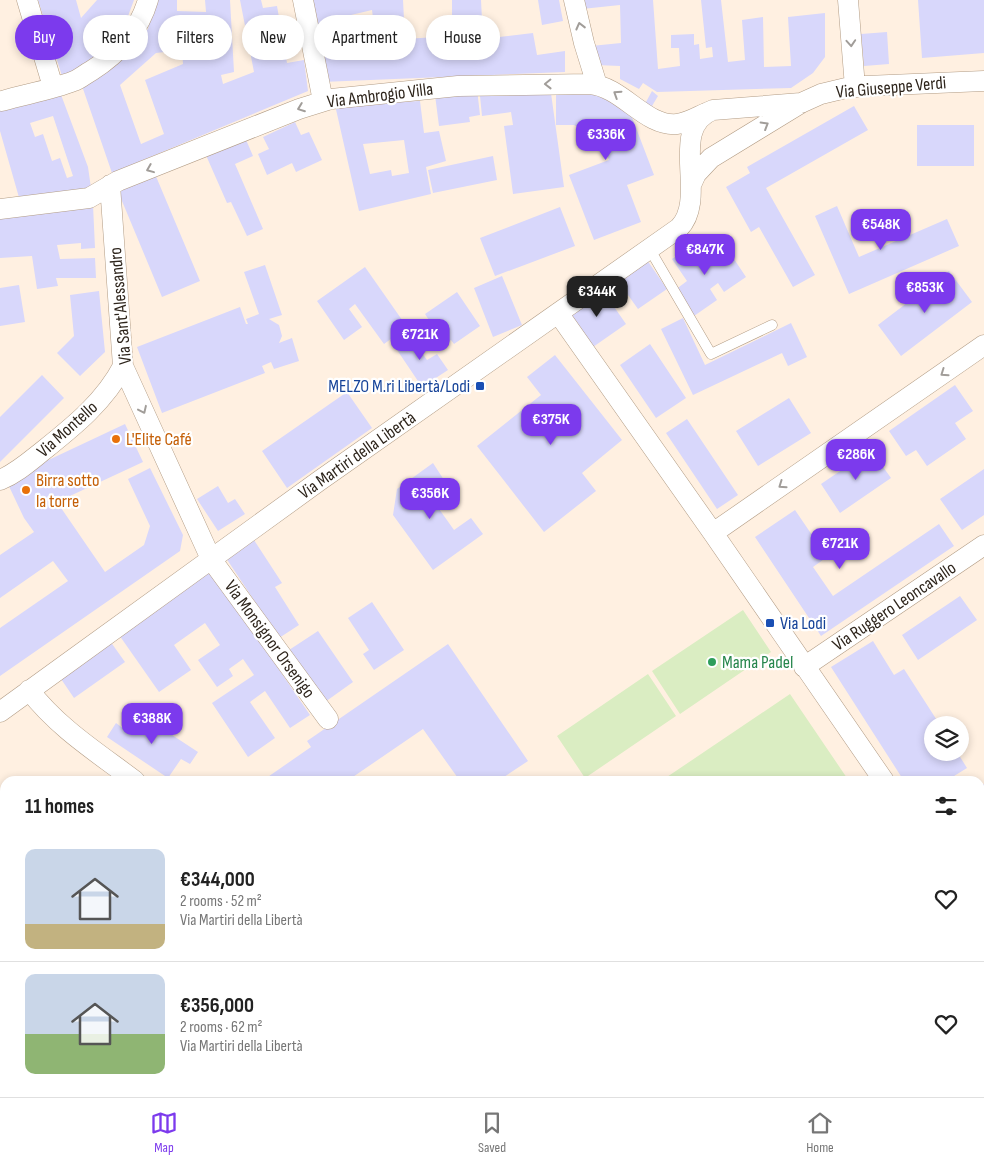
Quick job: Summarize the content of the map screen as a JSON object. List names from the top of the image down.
{
  "streets": {
    "street": [
      "Via Giuseppe Verdi",
      "Via Ambrogio Villa",
      "Via Sant'Alessandro",
      "Via Montello",
      "Via Martiri della Libertà",
      "Via Ruggero Leoncavallo",
      "Via Monsignor Orsenigo"
    ]
  },
  "crossings": [
    ["Via Giuseppe Verdi", "Via Ambrogio Villa"],
    ["Via Ambrogio Villa", "Via Sant'Alessandro"],
    ["Via Ambrogio Villa", "Via Martiri della Libertà"],
    ["Via Sant'Alessandro", "Via Montello"],
    ["Via Sant'Alessandro", "Via Martiri della Libertà"],
    ["Via Sant'Alessandro", "Via Monsignor Orsenigo"],
    ["Via Martiri della Libertà", "Via Monsignor Orsenigo"]
  ],
  "one_way": ["Via Ambrogio Villa", "Via Sant'Alessandro"],
  "places": {
    "transit": ["MELZO M.ri Libertà/Lodi", "Via Lodi"],
    "other": ["L'Elite Café", "Birra sotto la torre", "Mama Padel"]
  },
  "page": {
    "chip": [
      "Buy",
      "Rent",
      "Filters",
      "New",
      "Apartment",
      "House"
    ],
    "price": [
      "€336K",
      "€548K",
      "€847K",
      "€853K",
      "€344K",
      "€721K",
      "€375K",
      "€286K",
      "€356K",
      "€721K",
      "€388K"
    ],
    "heading": "11 homes",
    "list": [
      {
        "name": "€344,000",
        "note": "2 rooms · 52 m² · Via Martiri della Libertà"
      },
      {
        "name": "€356,000",
        "note": "2 rooms · 62 m² · Via Martiri della Libertà"
      }
    ],
    "tabs": ["Map", "Saved", "Home"]
  }
}
